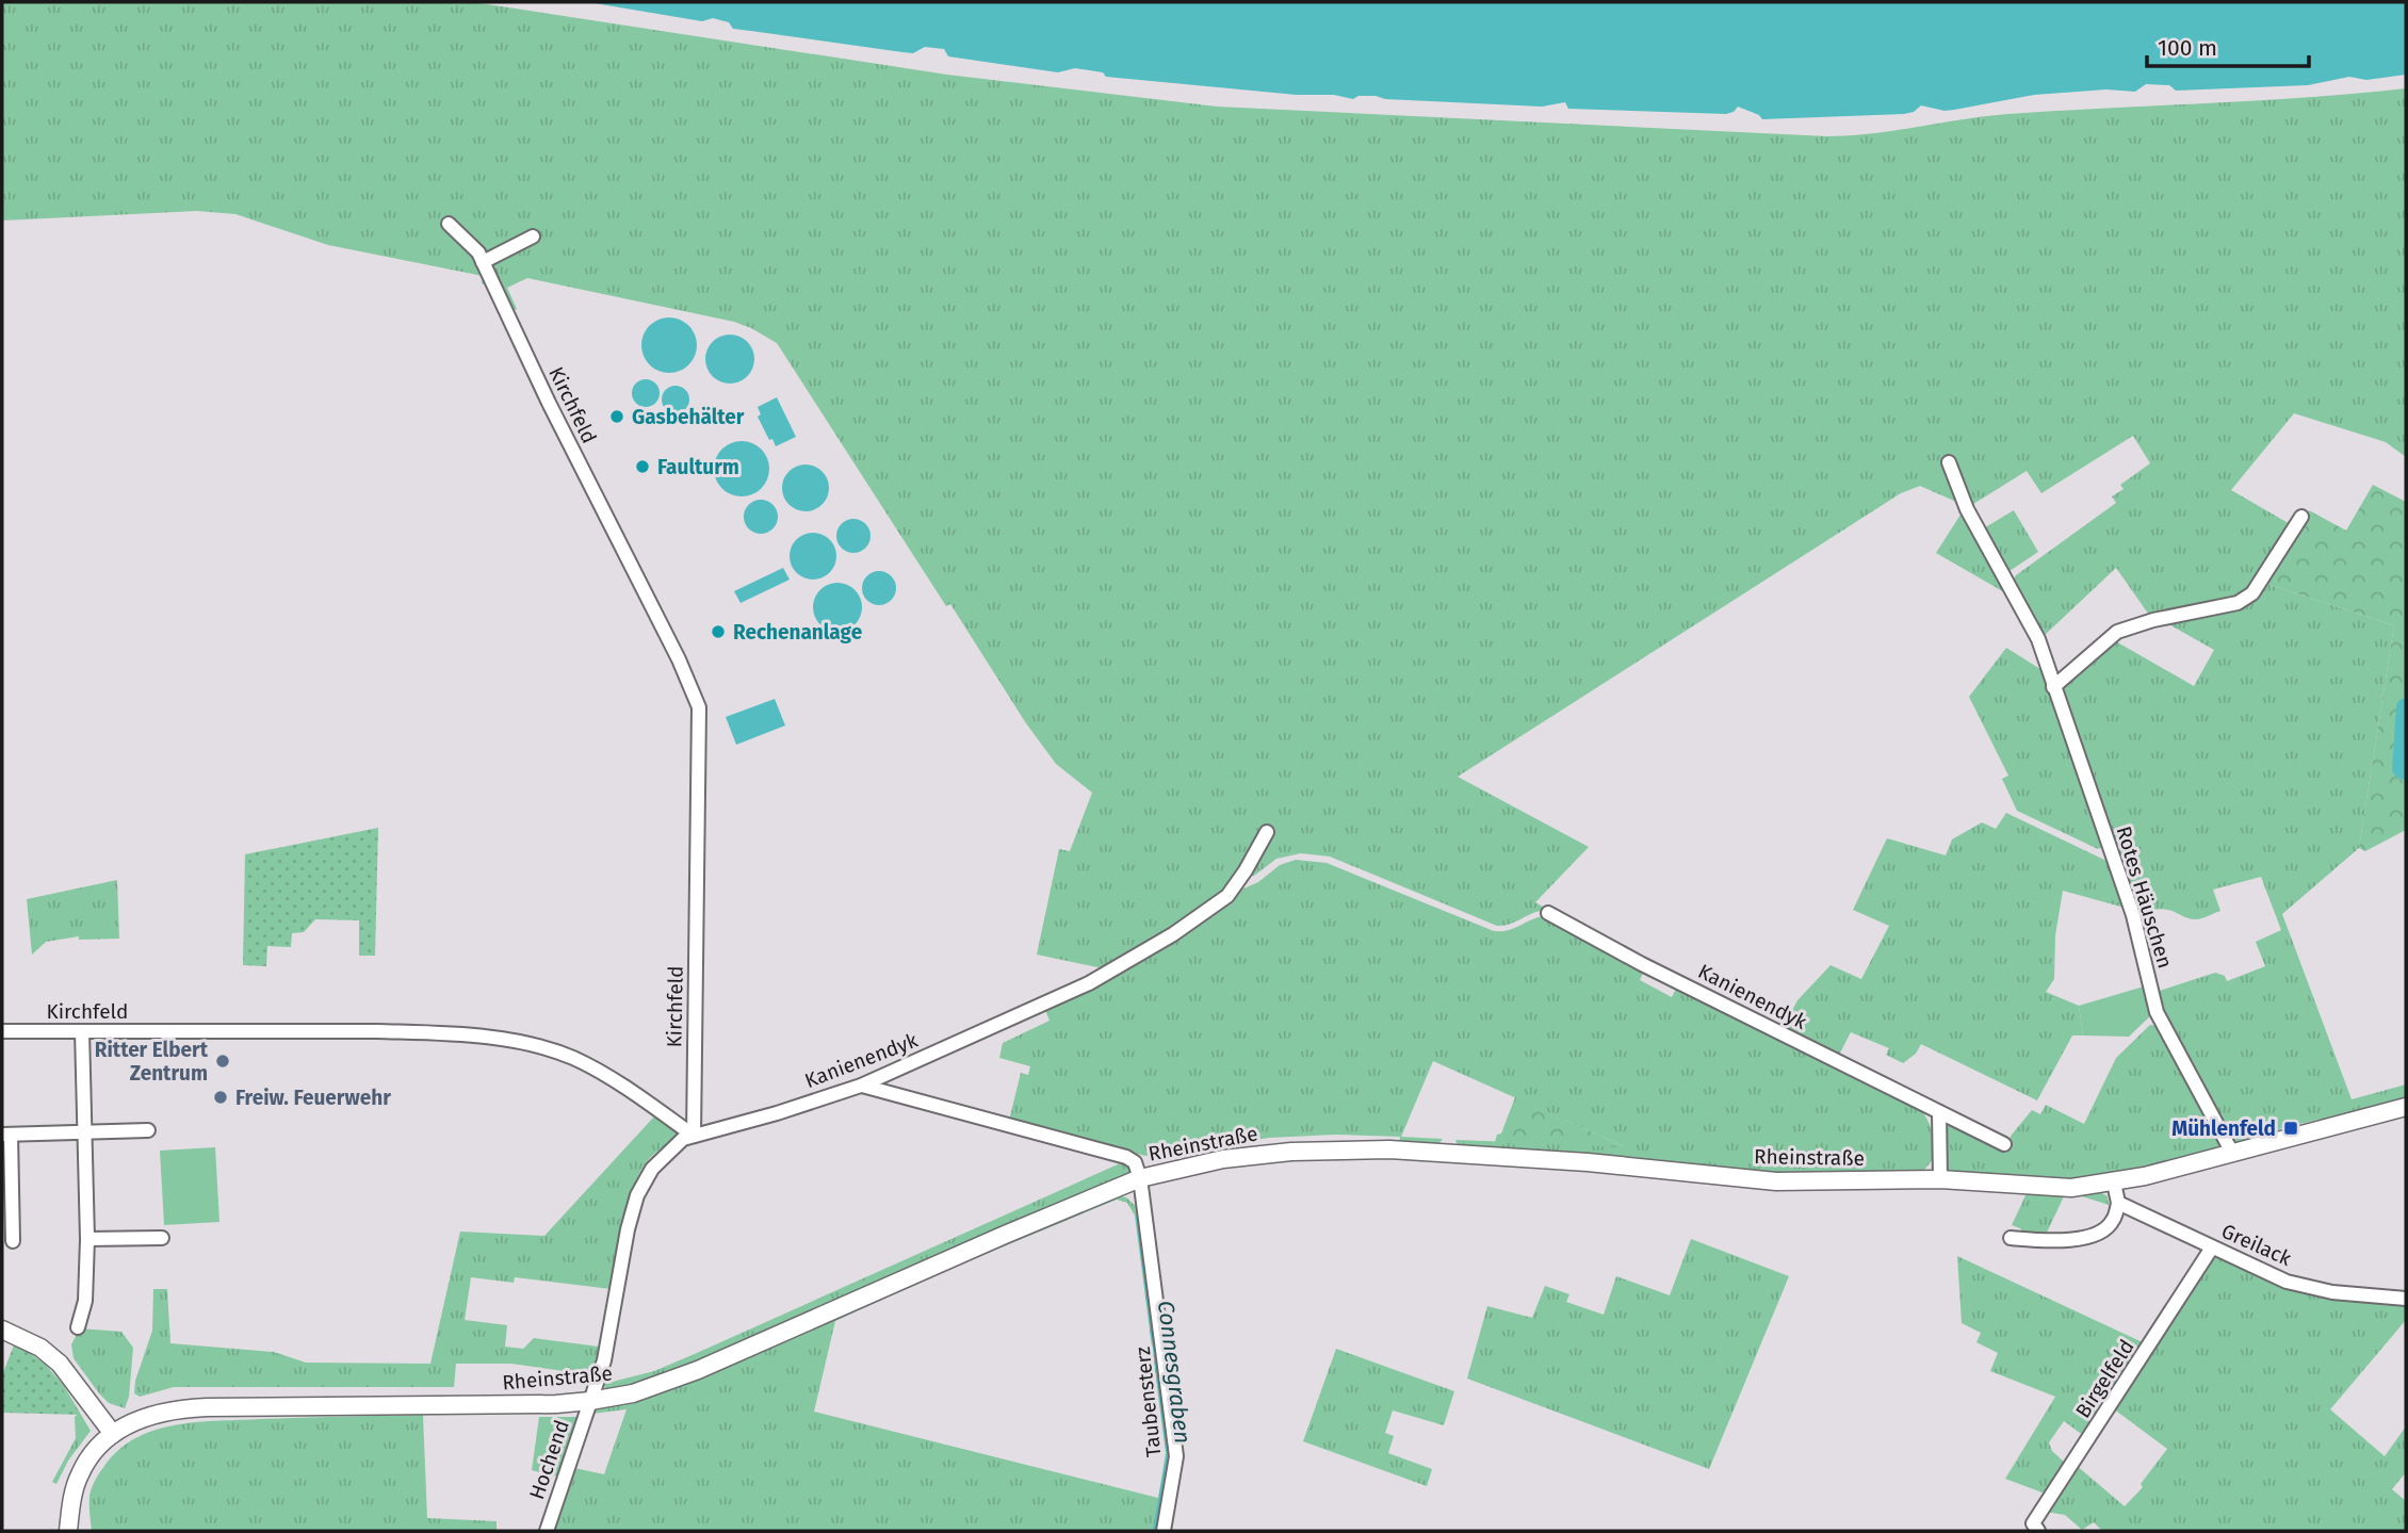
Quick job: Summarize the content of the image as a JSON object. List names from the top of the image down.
{
  "streets": {
    "main road": ["Rheinstraße"],
    "street": [
      "Kirchfeld",
      "Rotes Häuschen",
      "Kanienendyk",
      "Greilack",
      "Birgelfeld",
      "Taubensterz",
      "Hochend"
    ]
  },
  "crossings": [
    ["Kirchfeld", "Kanienendyk"],
    ["Rotes Häuschen", "Rheinstraße"],
    ["Kanienendyk", "Rheinstraße"],
    ["Kanienendyk", "Hochend"],
    ["Rheinstraße", "Taubensterz"],
    ["Rheinstraße", "Hochend"],
    ["Greilack", "Birgelfeld"]
  ],
  "water": ["Connesgraben"],
  "places": {
    "other": [
      "Gasbehälter",
      "Faulturm",
      "Rechenanlage",
      "Ritter Elbert Zentrum",
      "Freiw. Feuerwehr"
    ],
    "transit": ["Mühlenfeld"]
  },
  "scale_bar": "100 m"
}
